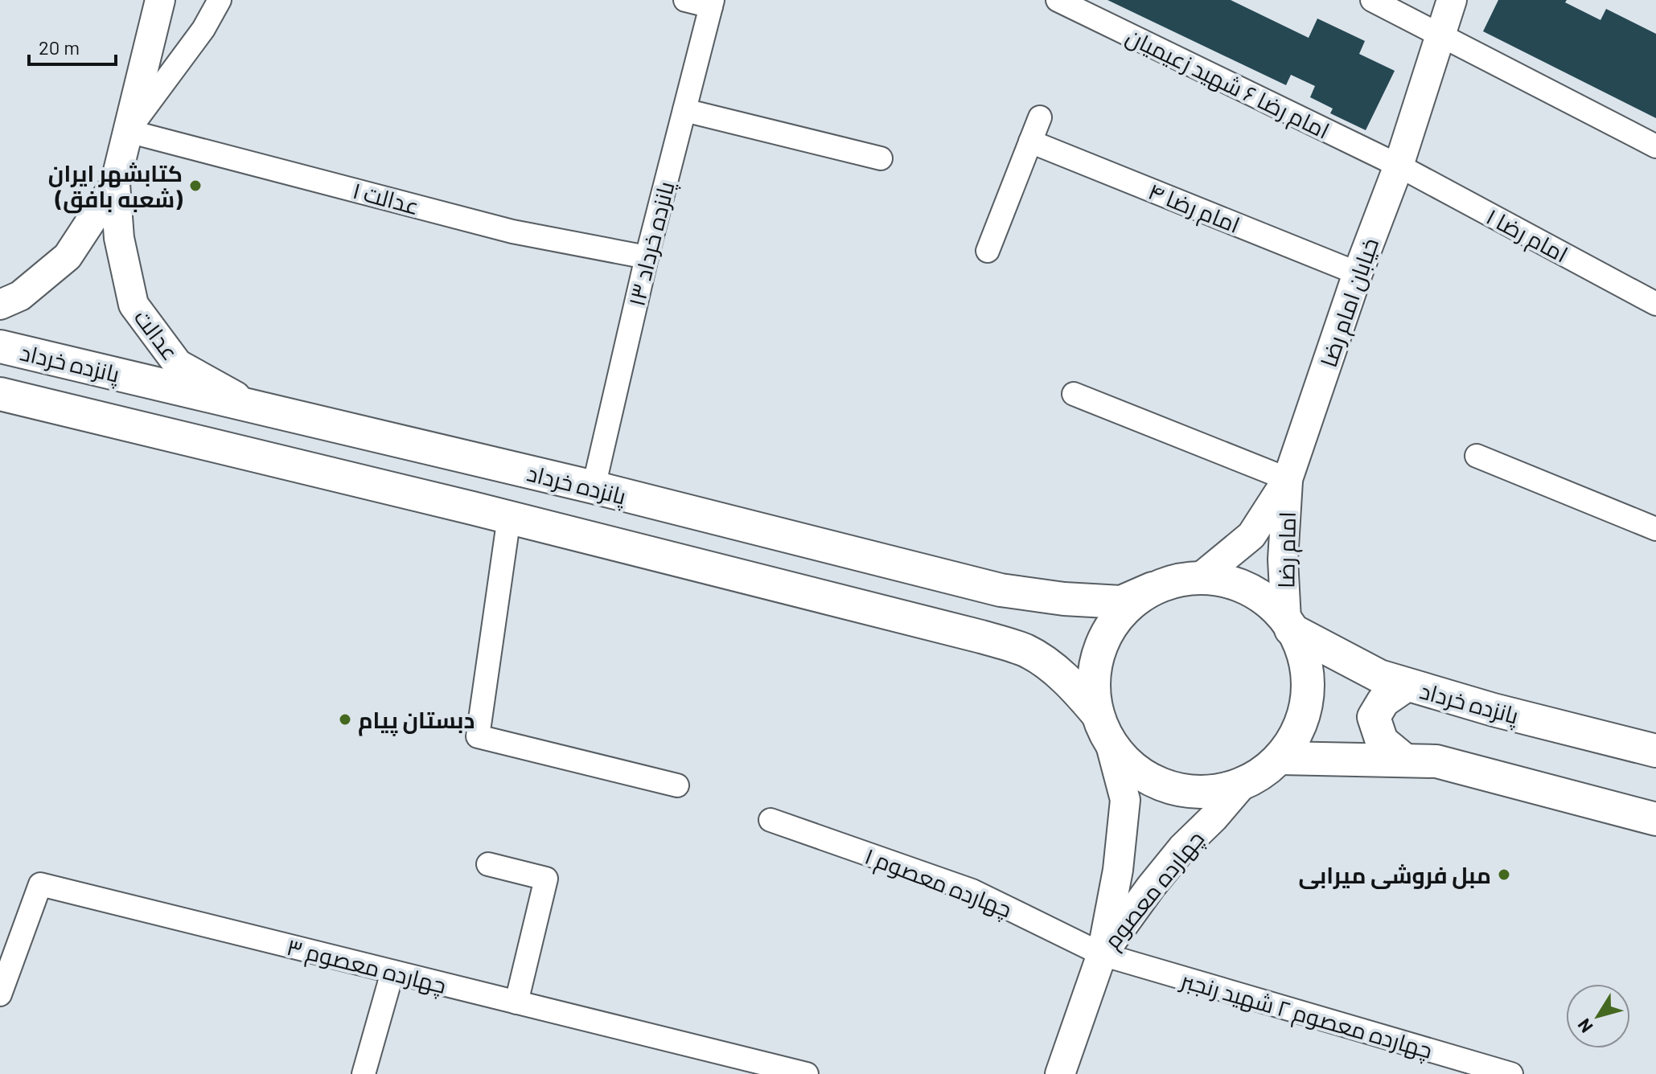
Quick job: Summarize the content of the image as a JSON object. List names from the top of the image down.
{
  "streets": {
    "main road": ["پانزده خرداد"],
    "street": [
      "امام رضا ۶ شهید زعیمیان",
      "عدالت ۱",
      "امام رضا ۴",
      "امام رضا ۱",
      "پانزده خرداد ۱۳",
      "خیابان امام رضا",
      "عدالت",
      "امام رضا",
      "چهارده معصوم ۱",
      "چهارده معصوم",
      "چهارده معصوم ۳",
      "چهارده معصوم ۲ شهید رنجبر"
    ]
  },
  "crossings": [
    ["امام رضا ۶ شهید زعیمیان", "امام رضا ۱"],
    ["امام رضا ۶ شهید زعیمیان", "خیابان امام رضا"],
    ["عدالت ۱", "پانزده خرداد ۱۳"],
    ["عدالت ۱", "عدالت"],
    ["امام رضا ۴", "خیابان امام رضا"],
    ["امام رضا ۱", "خیابان امام رضا"],
    ["پانزده خرداد ۱۳", "پانزده خرداد"],
    ["خیابان امام رضا", "پانزده خرداد"],
    ["خیابان امام رضا", "امام رضا"],
    ["خیابان امام رضا", "چهارده معصوم"],
    ["عدالت", "پانزده خرداد"],
    ["پانزده خرداد", "امام رضا"],
    ["پانزده خرداد", "چهارده معصوم"],
    ["امام رضا", "چهارده معصوم"],
    ["چهارده معصوم ۱", "چهارده معصوم"],
    ["چهارده معصوم ۱", "چهارده معصوم ۲ شهید رنجبر"],
    ["چهارده معصوم", "چهارده معصوم ۲ شهید رنجبر"]
  ],
  "places": ["کتابشهر ایران (شعبه بافق)", "دبستان پیام", "مبل فروشی میرابی"],
  "scale_bar": "20 m",
  "north": "bottom left"
}
